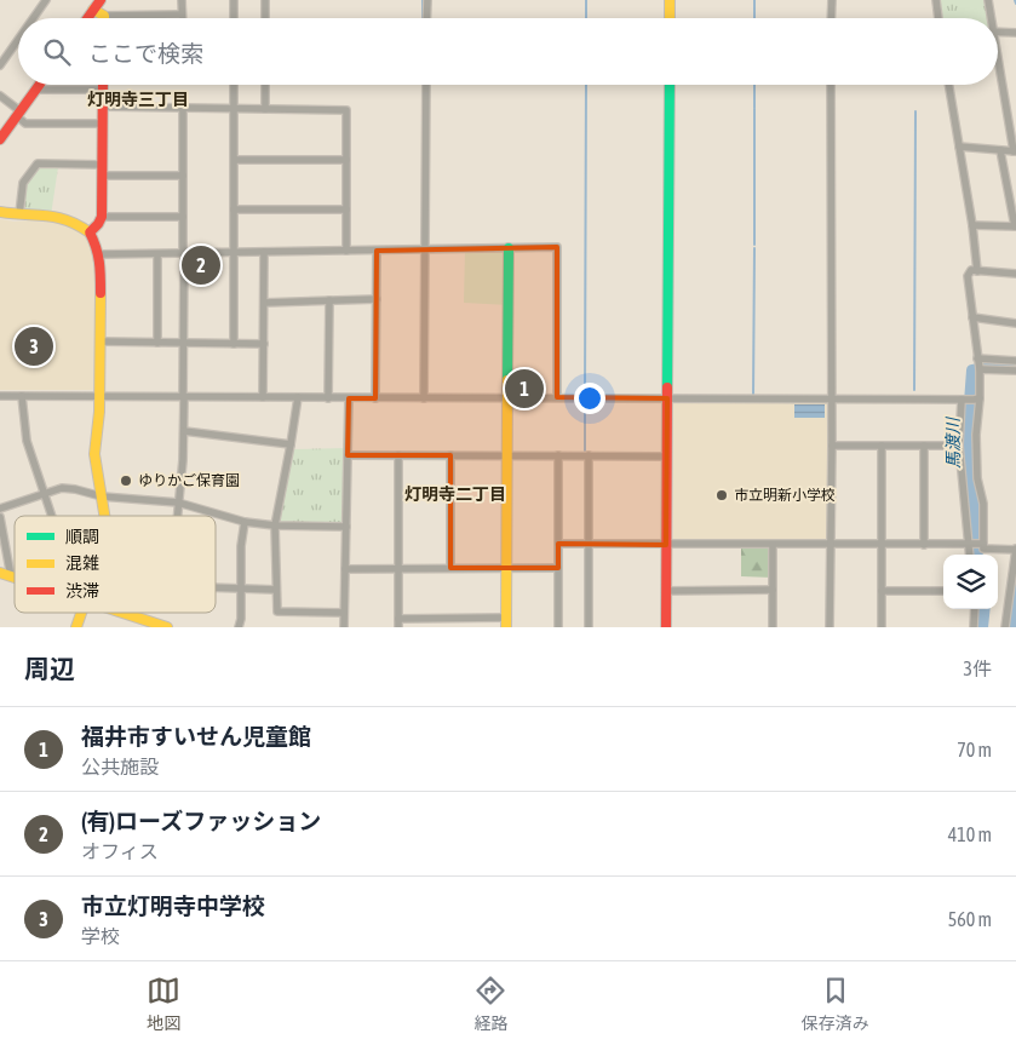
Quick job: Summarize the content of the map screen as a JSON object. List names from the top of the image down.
{
  "districts": ["灯明寺三丁目", "灯明寺二丁目"],
  "water": ["馬渡川"],
  "places": ["ゆりかご保育園", "市立明新小学校"],
  "legend": ["順調", "混雑", "渋滞"],
  "page": {
    "search": "ここで検索",
    "pins": ["2", "3", "1"],
    "heading": ["周辺", "3件"],
    "list": [
      {
        "mark": "1",
        "name": "福井市すいせん児童館",
        "note": "公共施設",
        "value": "70 m"
      },
      {
        "mark": "2",
        "name": "(有)ローズファッション",
        "note": "オフィス",
        "value": "410 m"
      },
      {
        "mark": "3",
        "name": "市立灯明寺中学校",
        "note": "学校",
        "value": "560 m"
      }
    ],
    "nav": ["地図", "経路", "保存済み"]
  }
}
